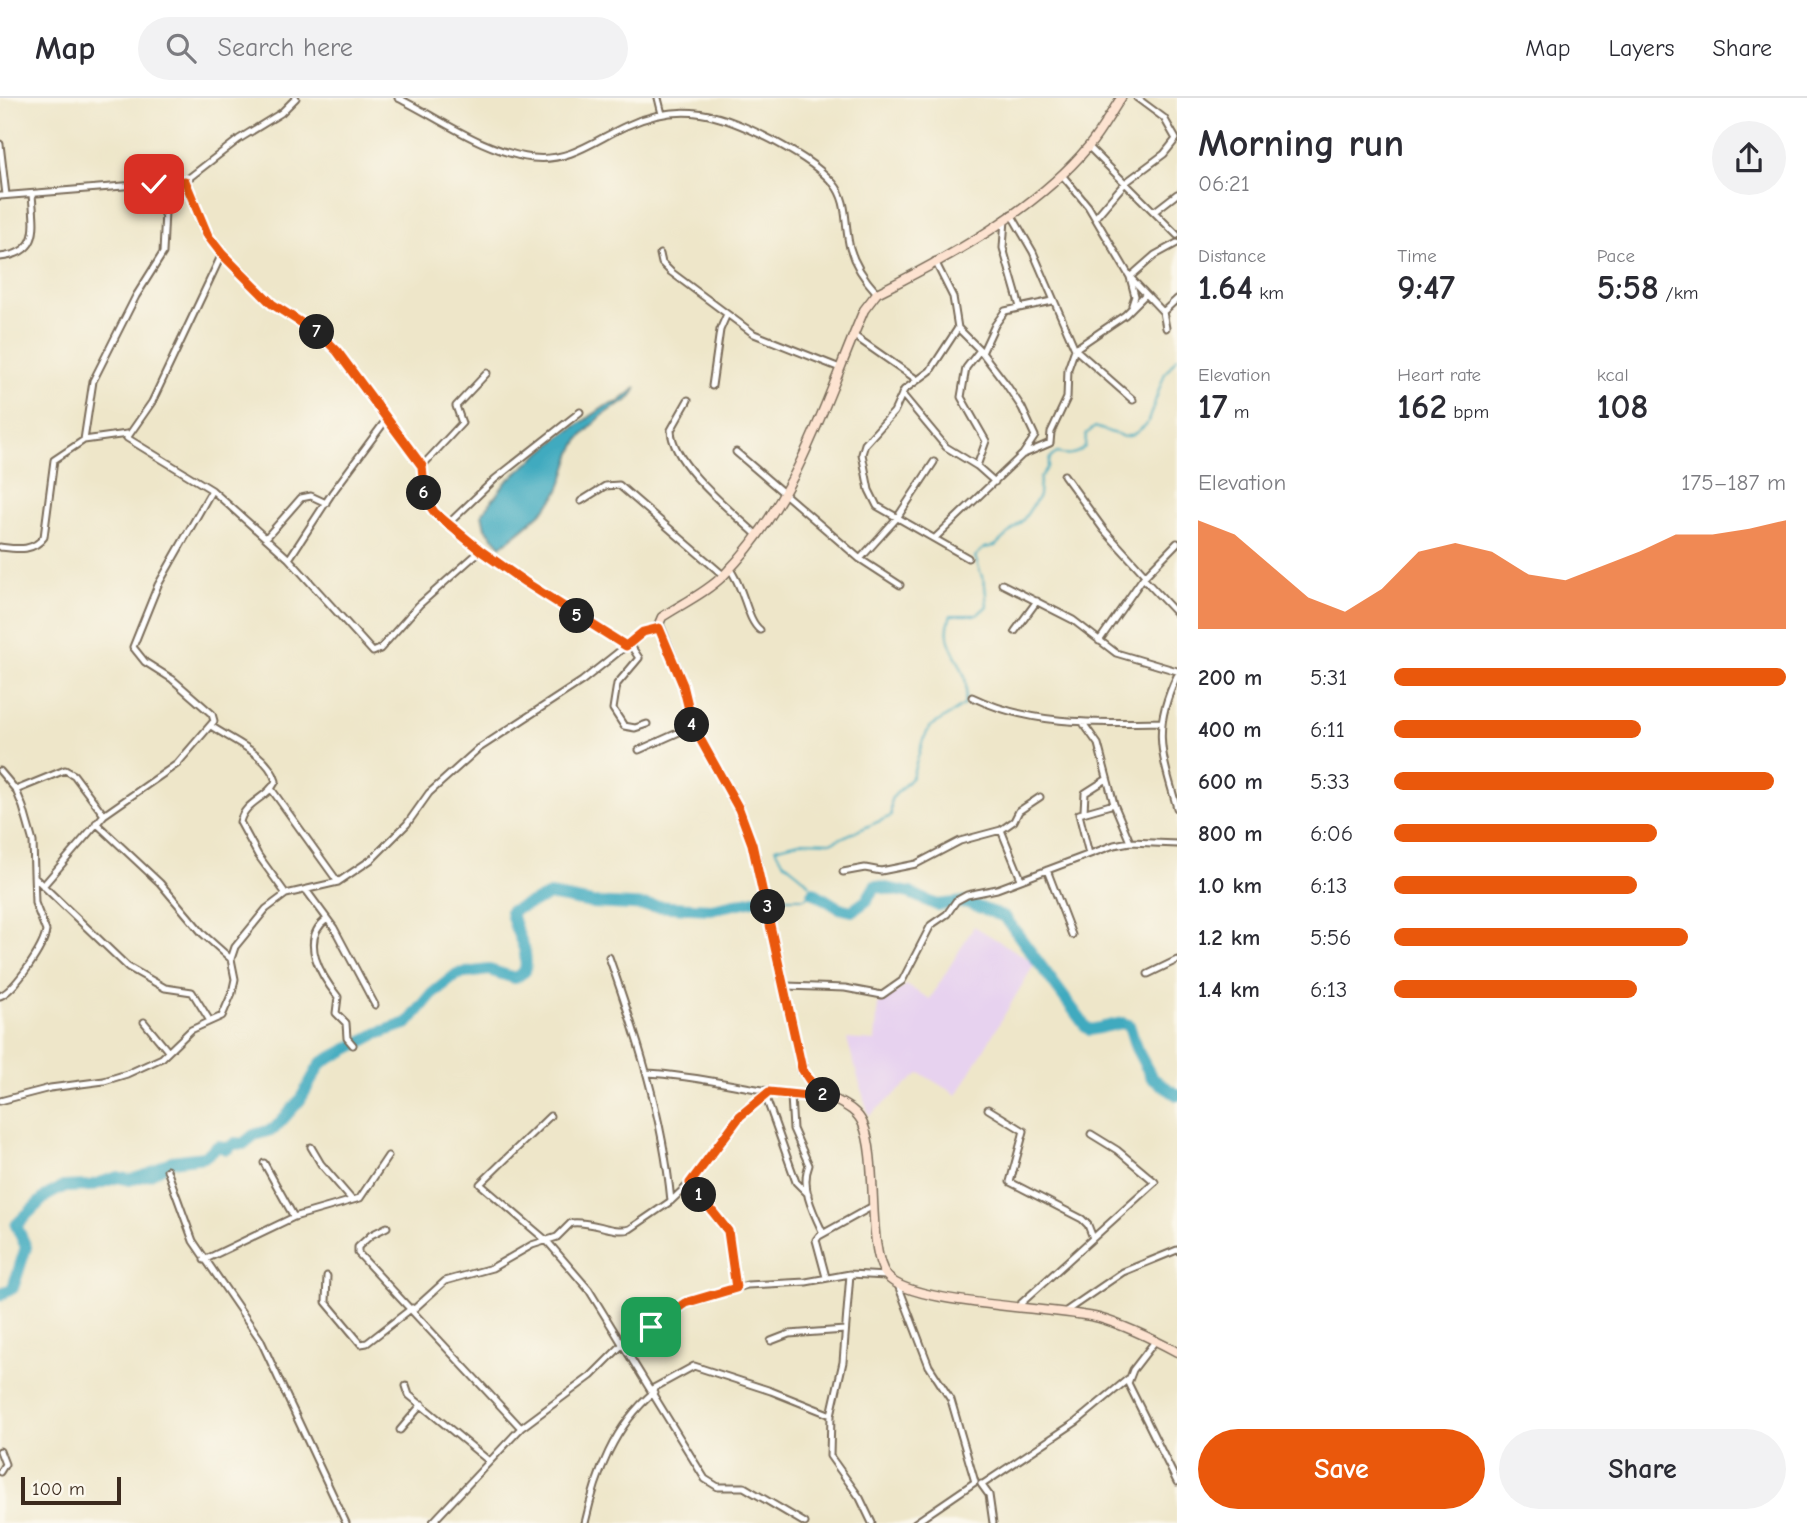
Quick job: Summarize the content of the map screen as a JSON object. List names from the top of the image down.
{
  "scale_bar": "100 m",
  "page": {
    "header": "Map",
    "search": "Search here",
    "nav": ["Map", "Layers", "Share"],
    "heading": ["Morning run", "06:21"],
    "stats": [
      ["Distance", "1.64 km"],
      ["Time", "9:47"],
      ["Pace", "5:58 /km"],
      ["Elevation", "17 m"],
      ["Heart rate", "162 bpm"],
      ["kcal", "108"]
    ],
    "pins": [
      "7",
      "6",
      "5",
      "4",
      "3",
      "2",
      "1"
    ],
    "chart": ["Elevation", "175–187 m"],
    "list": [
      {
        "name": "200 m",
        "note": "5:31"
      },
      {
        "name": "400 m",
        "note": "6:11"
      },
      {
        "name": "600 m",
        "note": "5:33"
      },
      {
        "name": "800 m",
        "note": "6:06"
      },
      {
        "name": "1.0 km",
        "note": "6:13"
      },
      {
        "name": "1.2 km",
        "note": "5:56"
      },
      {
        "name": "1.4 km",
        "note": "6:13"
      }
    ],
    "buttons": ["Save", "Share"],
    "scale": "100 m"
  }
}
